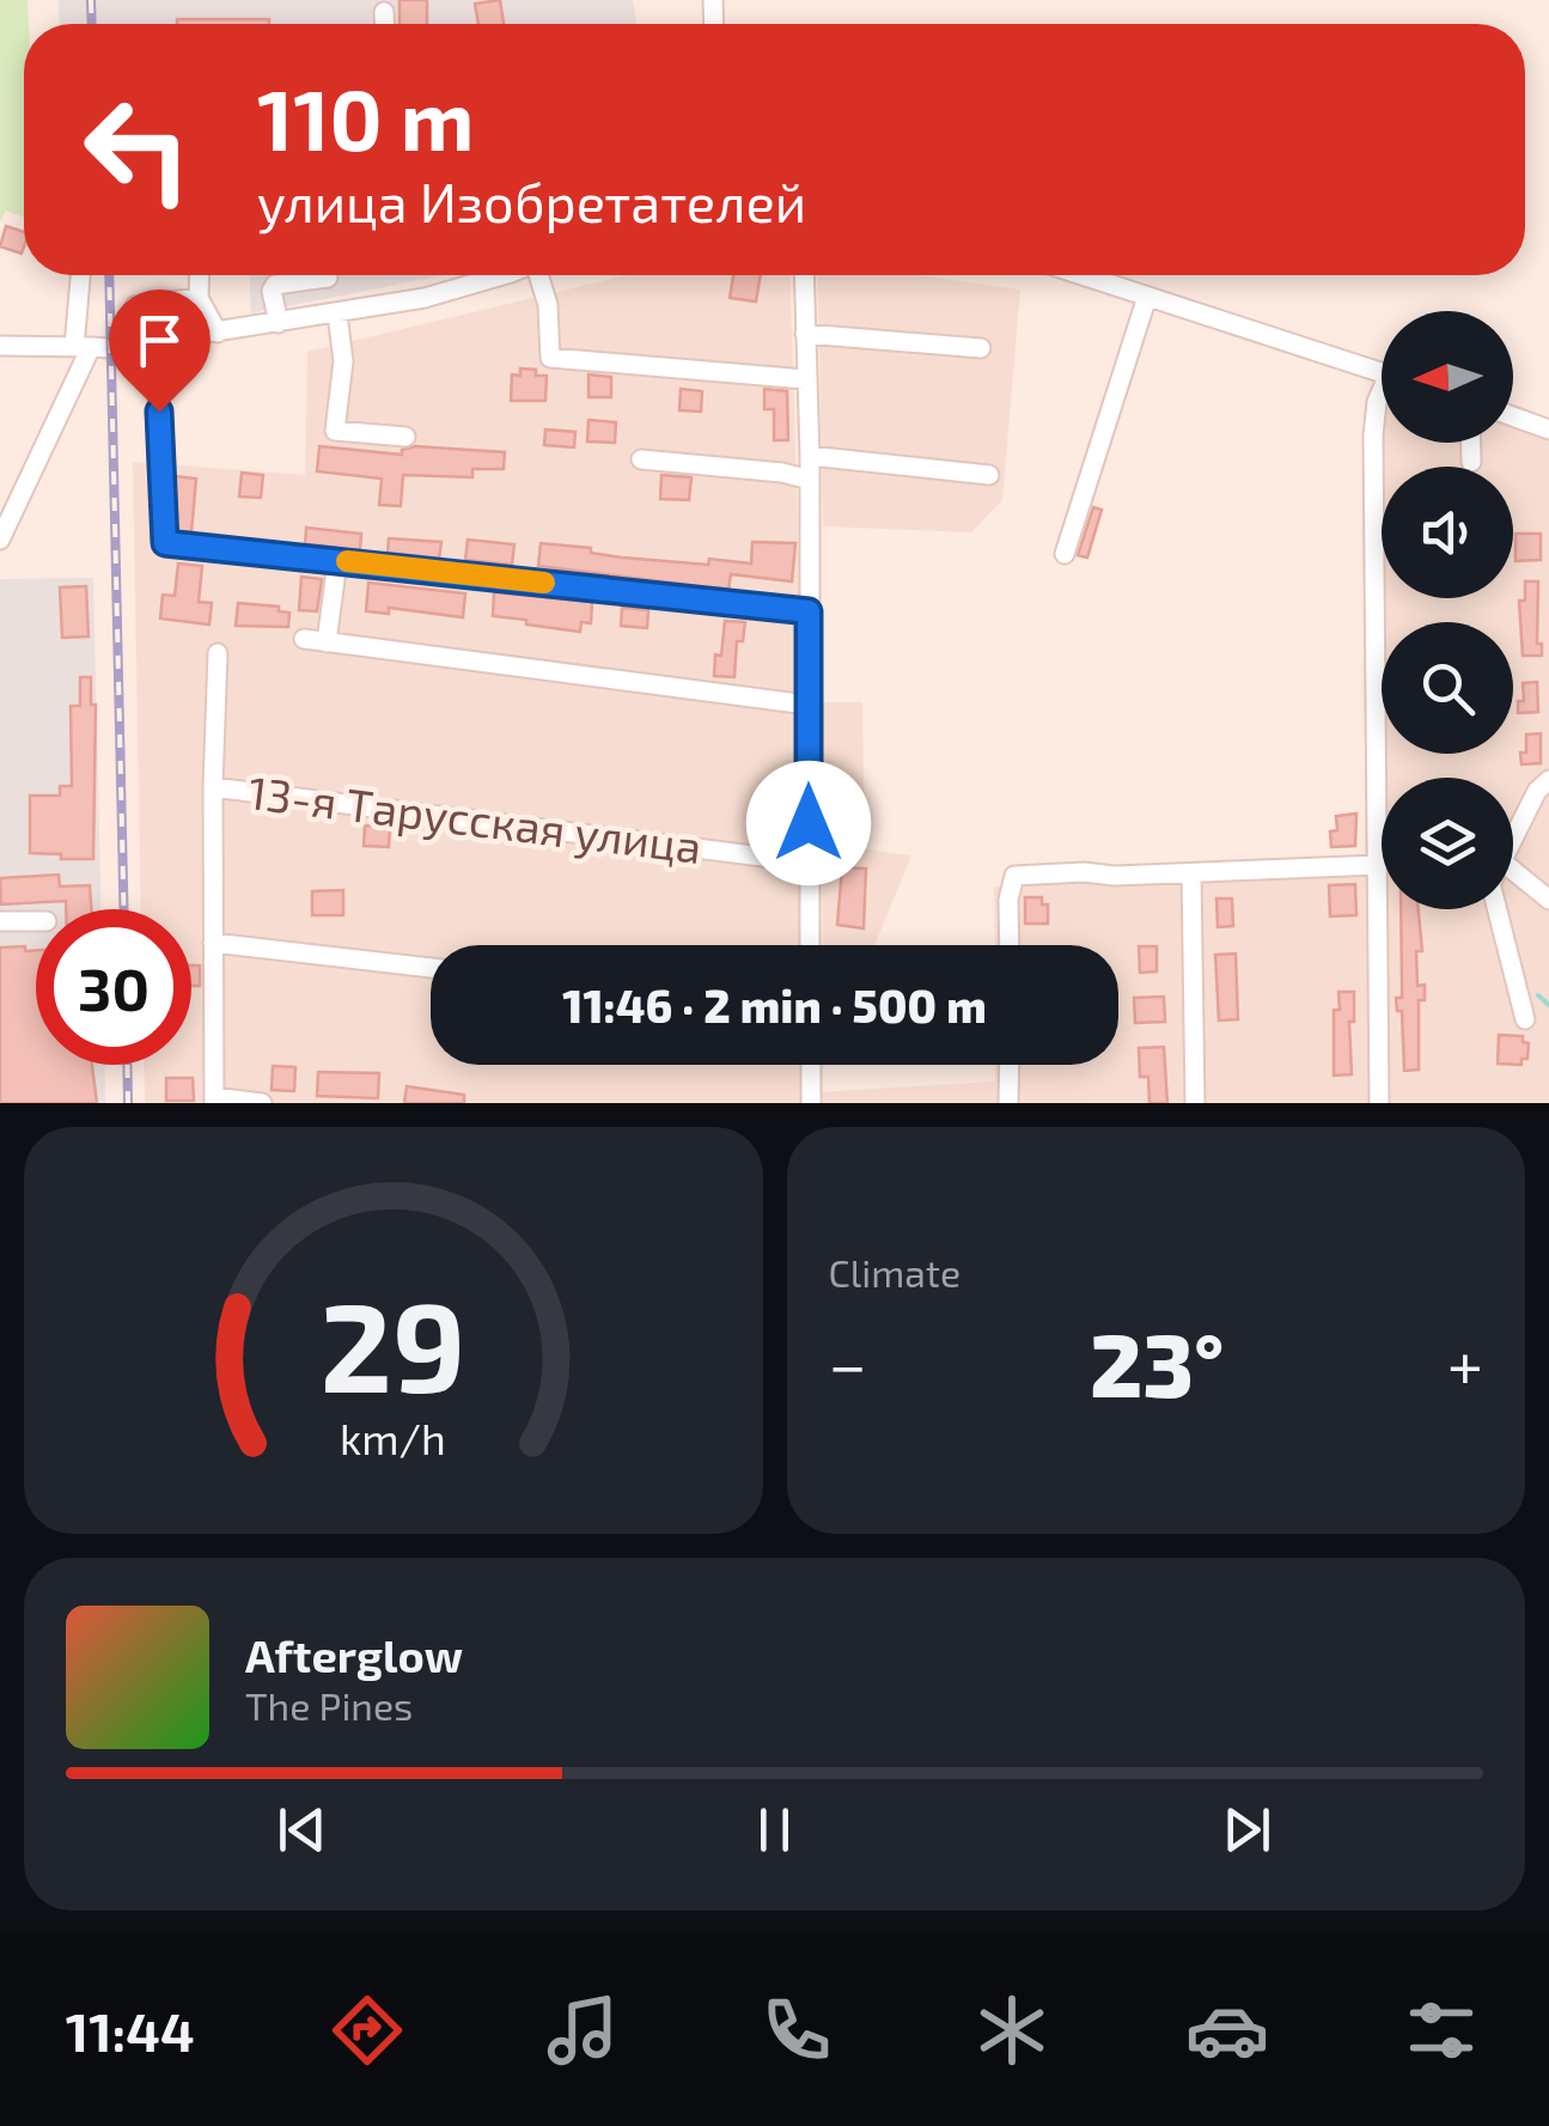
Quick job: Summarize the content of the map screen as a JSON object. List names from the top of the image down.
{
  "streets": {
    "street": ["13-я Тарусская улица"]
  },
  "north": "left",
  "page": {
    "turn": ["110 m", "улица Изобретателей"],
    "limit": "30",
    "trip": "11:46 · 2 min · 500 m",
    "tile": "Climate",
    "heat": ["−", "23°", "+"],
    "song": ["Afterglow", "The Pines"],
    "tabs": "11:44",
    "gauge": ["29", "km/h"]
  }
}
